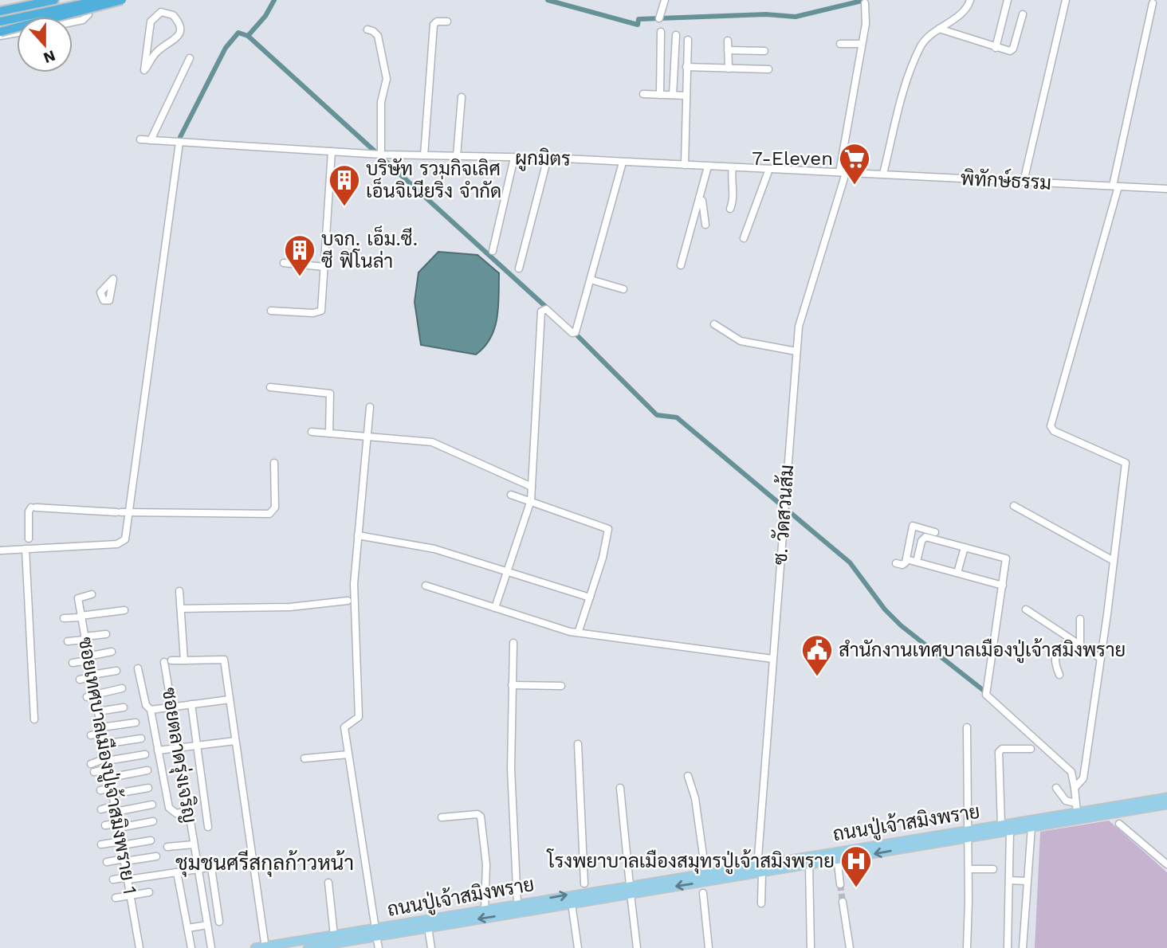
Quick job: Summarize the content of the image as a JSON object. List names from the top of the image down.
{
  "streets": {
    "main road": ["ถนนปู่เจ้าสมิงพราย"],
    "street": [
      "ผูกมิตร",
      "พิทักษ์ธรรม",
      "ซ. วัดสวนส้ม",
      "ซอยตลาดรุ่งเจริญ",
      "ซอยเทศบาลเมืองปู่เจ้าสมิงพราย 1"
    ]
  },
  "crossings": [
    ["ผูกมิตร", "พิทักษ์ธรรม"],
    ["ผูกมิตร", "ซ. วัดสวนส้ม"],
    ["พิทักษ์ธรรม", "ซ. วัดสวนส้ม"],
    ["ซ. วัดสวนส้ม", "ถนนปู่เจ้าสมิงพราย"]
  ],
  "districts": ["ชุมชนศรีสกุลก้าวหน้า"],
  "places": {
    "supermarket": ["7-Eleven"],
    "building": ["บริษัท รวมกิจเลิศ เอ็นจิเนียริ่ง จำกัด", "บจก. เอ็ม.ซี. ซี ฟิโนล่า"],
    "public building": ["สำนักงานเทศบาลเมืองปู่เจ้าสมิงพราย"],
    "hospital": ["โรงพยาบาลเมืองสมุทรปู่เจ้าสมิงพราย"]
  },
  "north": "bottom"
}
